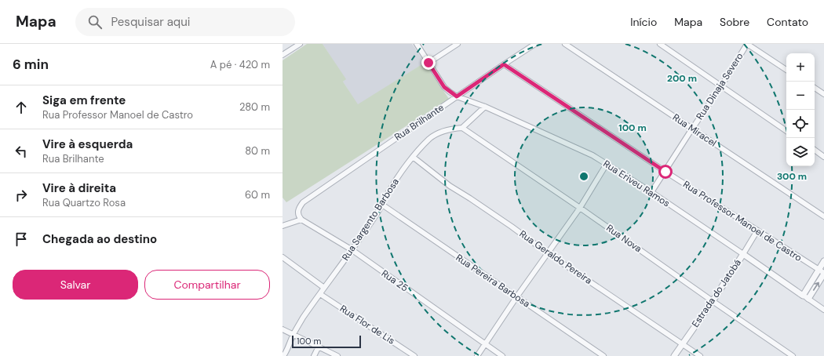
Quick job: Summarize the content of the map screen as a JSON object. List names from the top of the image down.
{
  "streets": {
    "street": [
      "Rua Dinaja Severo",
      "Rua Brilhante",
      "Rua Miracel",
      "Rua Eriveu Ramos",
      "Rua Sargento Barbosa",
      "Rua Professor Manoel de Castro",
      "Rua Nova",
      "Rua Geraldo Pereira",
      "Rua 25",
      "Rua Pereira Barbosa",
      "Estrada do Jatobá",
      "Rua Flor de Lis"
    ]
  },
  "crossings": [
    ["Rua Dinaja Severo", "Rua Miracel"],
    ["Rua Dinaja Severo", "Rua Eriveu Ramos"],
    ["Rua Dinaja Severo", "Rua Professor Manoel de Castro"],
    ["Rua Brilhante", "Rua Eriveu Ramos"],
    ["Rua Brilhante", "Rua Professor Manoel de Castro"],
    ["Rua Brilhante", "Rua 25"],
    ["Rua Eriveu Ramos", "Estrada do Jatobá"],
    ["Rua Sargento Barbosa", "Rua Nova"],
    ["Rua Sargento Barbosa", "Rua Geraldo Pereira"],
    ["Rua Sargento Barbosa", "Rua 25"],
    ["Rua Sargento Barbosa", "Rua Pereira Barbosa"],
    ["Rua Sargento Barbosa", "Rua Flor de Lis"],
    ["Rua Professor Manoel de Castro", "Estrada do Jatobá"],
    ["Rua Nova", "Estrada do Jatobá"],
    ["Rua Geraldo Pereira", "Estrada do Jatobá"]
  ],
  "scale_bar": "100 m",
  "page": {
    "header": "Mapa",
    "search": "Pesquisar aqui",
    "nav": [
      "Início",
      "Mapa",
      "Sobre",
      "Contato"
    ],
    "heading": ["6 min", "A pé · 420 m"],
    "map_buttons": ["+", "−"],
    "list": [
      ["Siga em frente", "Rua Professor Manoel de Castro", "280 m"],
      ["Vire à esquerda", "Rua Brilhante", "80 m"],
      ["Vire à direita", "Rua Quartzo Rosa", "60 m"],
      "Chegada ao destino"
    ],
    "buttons": ["Salvar", "Compartilhar"],
    "scale": "100 m"
  },
  "rings": ["200 m", "100 m", "300 m"]
}
